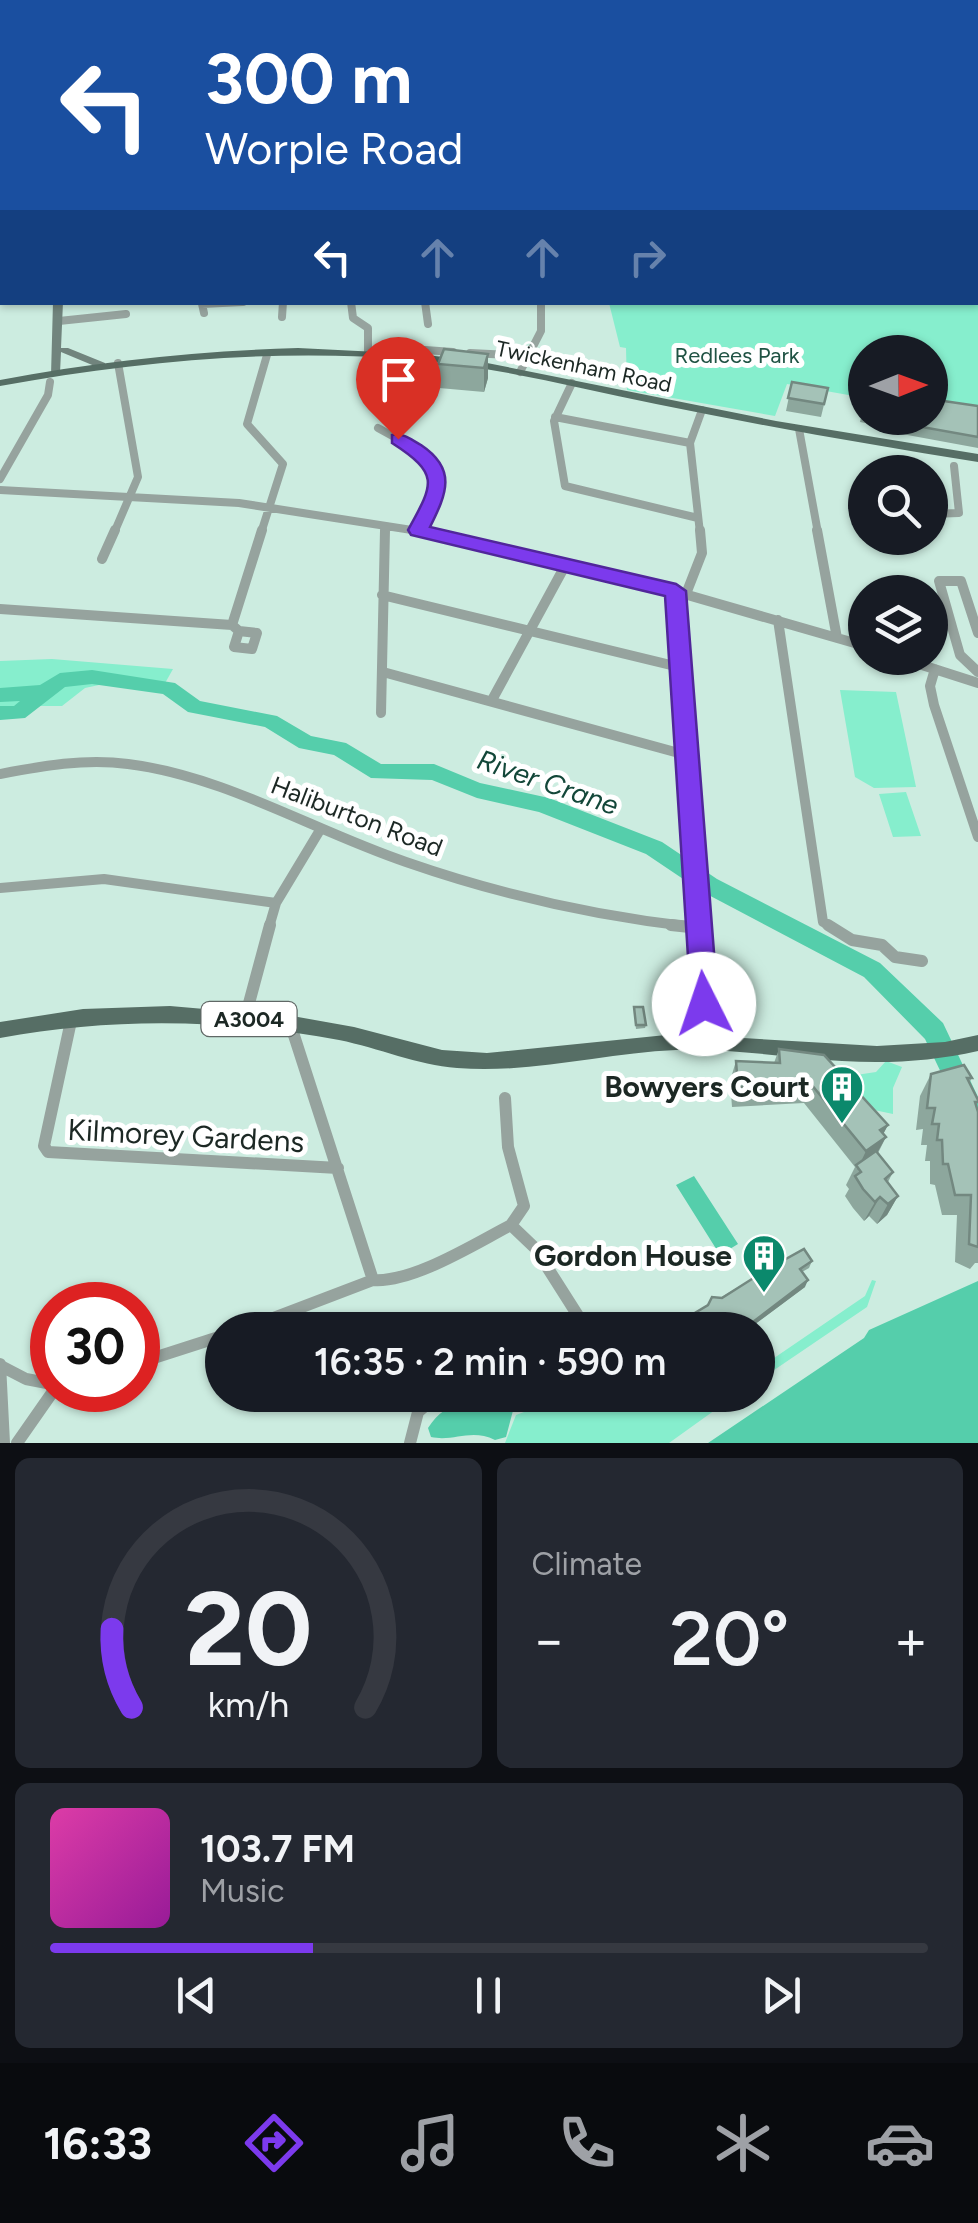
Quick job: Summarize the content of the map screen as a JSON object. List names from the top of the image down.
{
  "streets": {
    "main road": ["Twickenham Road", "A3004"],
    "street": ["Haliburton Road", "Kilmorey Gardens"]
  },
  "crossings": [
    ["A3004", "Kilmorey Gardens"]
  ],
  "water": ["River Crane"],
  "parks": ["Redlees Park"],
  "places": {
    "building": ["Bowyers Court", "Gordon House"]
  },
  "north": "right",
  "page": {
    "turn": ["300 m", "Worple Road"],
    "limit": "30",
    "trip": "16:35 · 2 min · 590 m",
    "tile": "Climate",
    "heat": ["−", "20°", "+"],
    "song": ["103.7 FM", "Music"],
    "tabs": "16:33",
    "gauge": ["20", "km/h"]
  }
}
